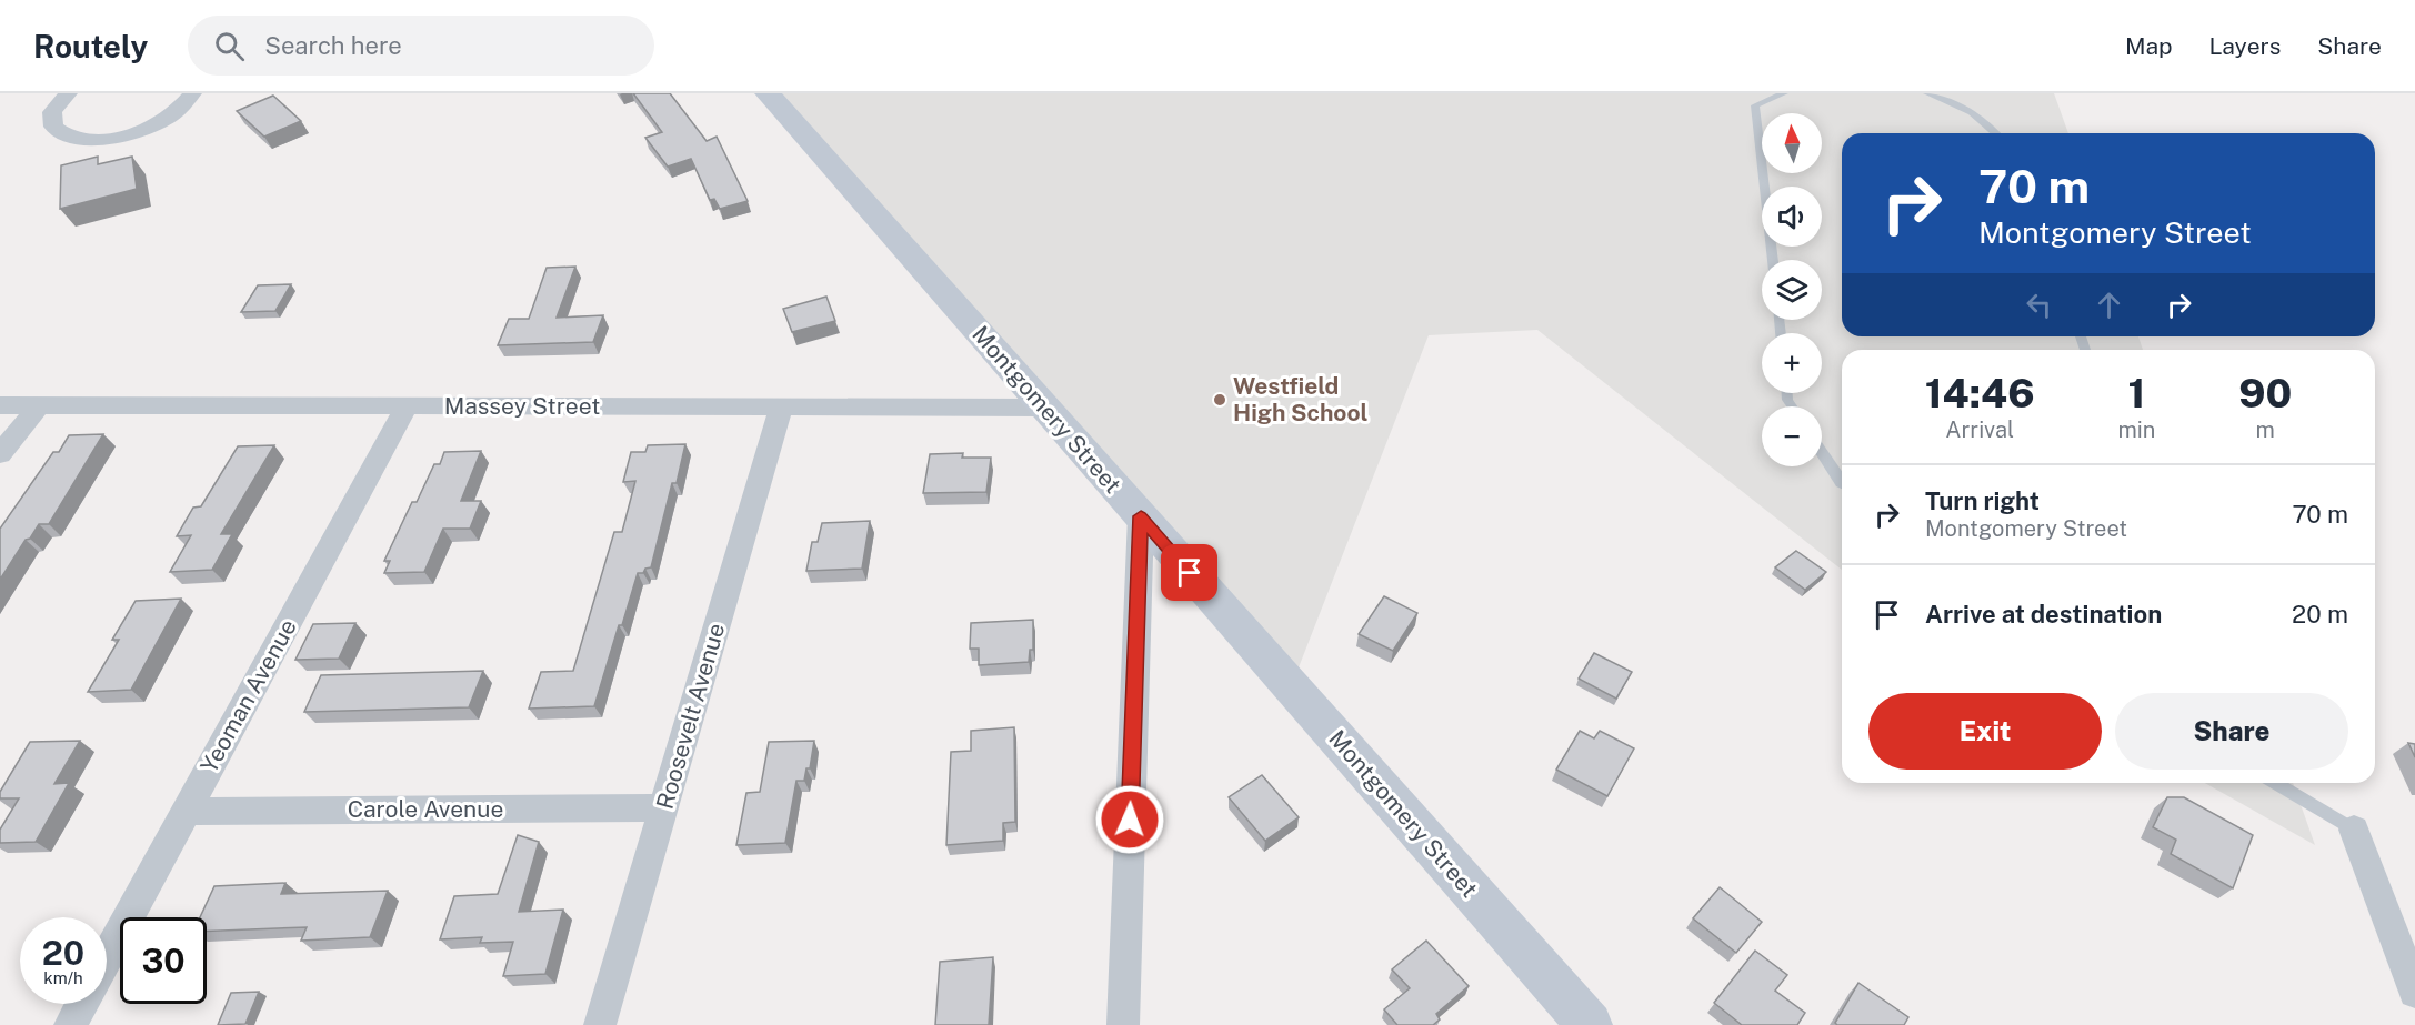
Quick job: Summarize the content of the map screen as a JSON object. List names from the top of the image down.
{
  "streets": {
    "main road": ["Montgomery Street"],
    "street": [
      "Massey Street",
      "Yeoman Avenue",
      "Roosevelt Avenue",
      "Carole Avenue"
    ]
  },
  "crossings": [
    ["Massey Street", "Montgomery Street"],
    ["Massey Street", "Yeoman Avenue"],
    ["Massey Street", "Roosevelt Avenue"],
    ["Yeoman Avenue", "Carole Avenue"],
    ["Roosevelt Avenue", "Carole Avenue"]
  ],
  "places": ["Westfield High School"],
  "north": "top",
  "page": {
    "header": "Routely",
    "search": "Search here",
    "nav": ["Map", "Layers", "Share"],
    "map_buttons": ["+", "−"],
    "turn": ["70 m", "Montgomery Street"],
    "eta": [
      "14:46",
      "Arrival",
      "1",
      "min",
      "90",
      "m"
    ],
    "list": [
      {
        "name": "Turn right",
        "note": "Montgomery Street",
        "value": "70 m"
      },
      {
        "name": "Arrive at destination",
        "value": "20 m"
      }
    ],
    "buttons": ["Exit", "Share"],
    "speed": "20 km/h",
    "limit": "30"
  }
}
